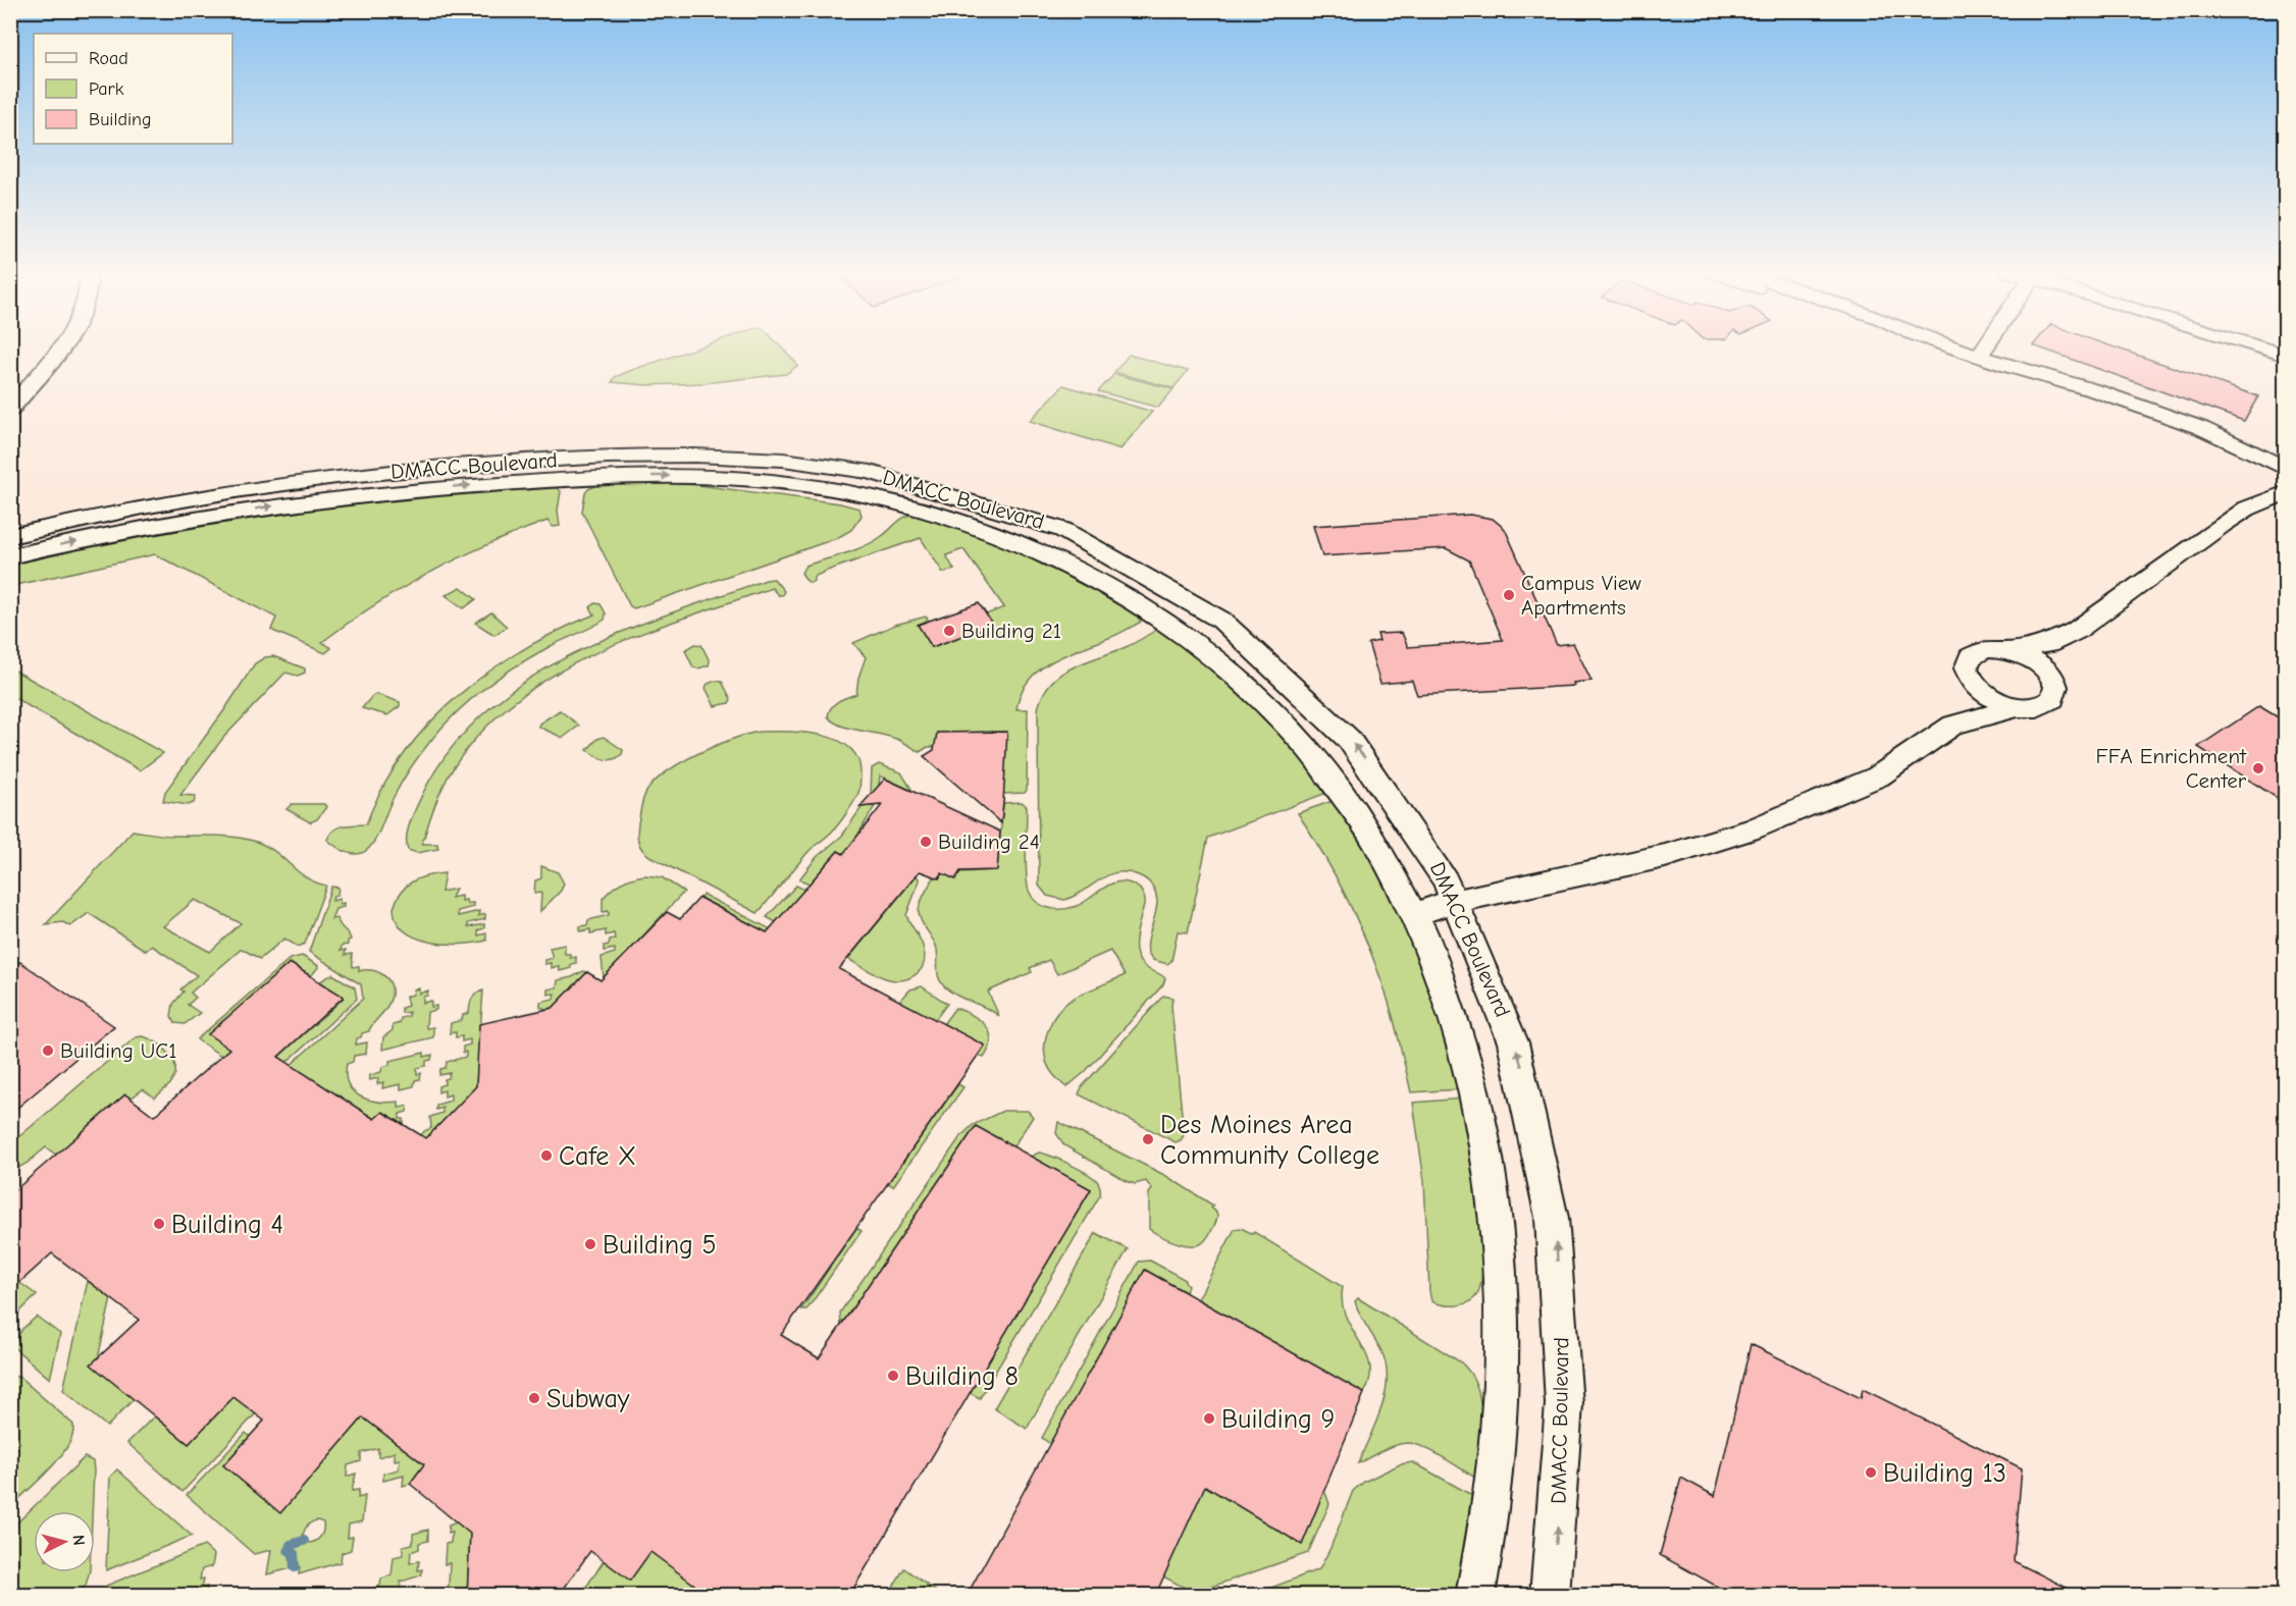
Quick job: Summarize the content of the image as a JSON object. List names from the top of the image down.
{
  "streets": {
    "street": ["DMACC Boulevard"]
  },
  "places": [
    "Campus View Apartments",
    "Building 21",
    "FFA Enrichment Center",
    "Building 24",
    "Building UC1",
    "Des Moines Area Community College",
    "Cafe X",
    "Building 4",
    "Building 5",
    "Building 8",
    "Subway",
    "Building 9",
    "Building 13"
  ],
  "legend": ["Road", "Park", "Building"],
  "north": "right"
}
